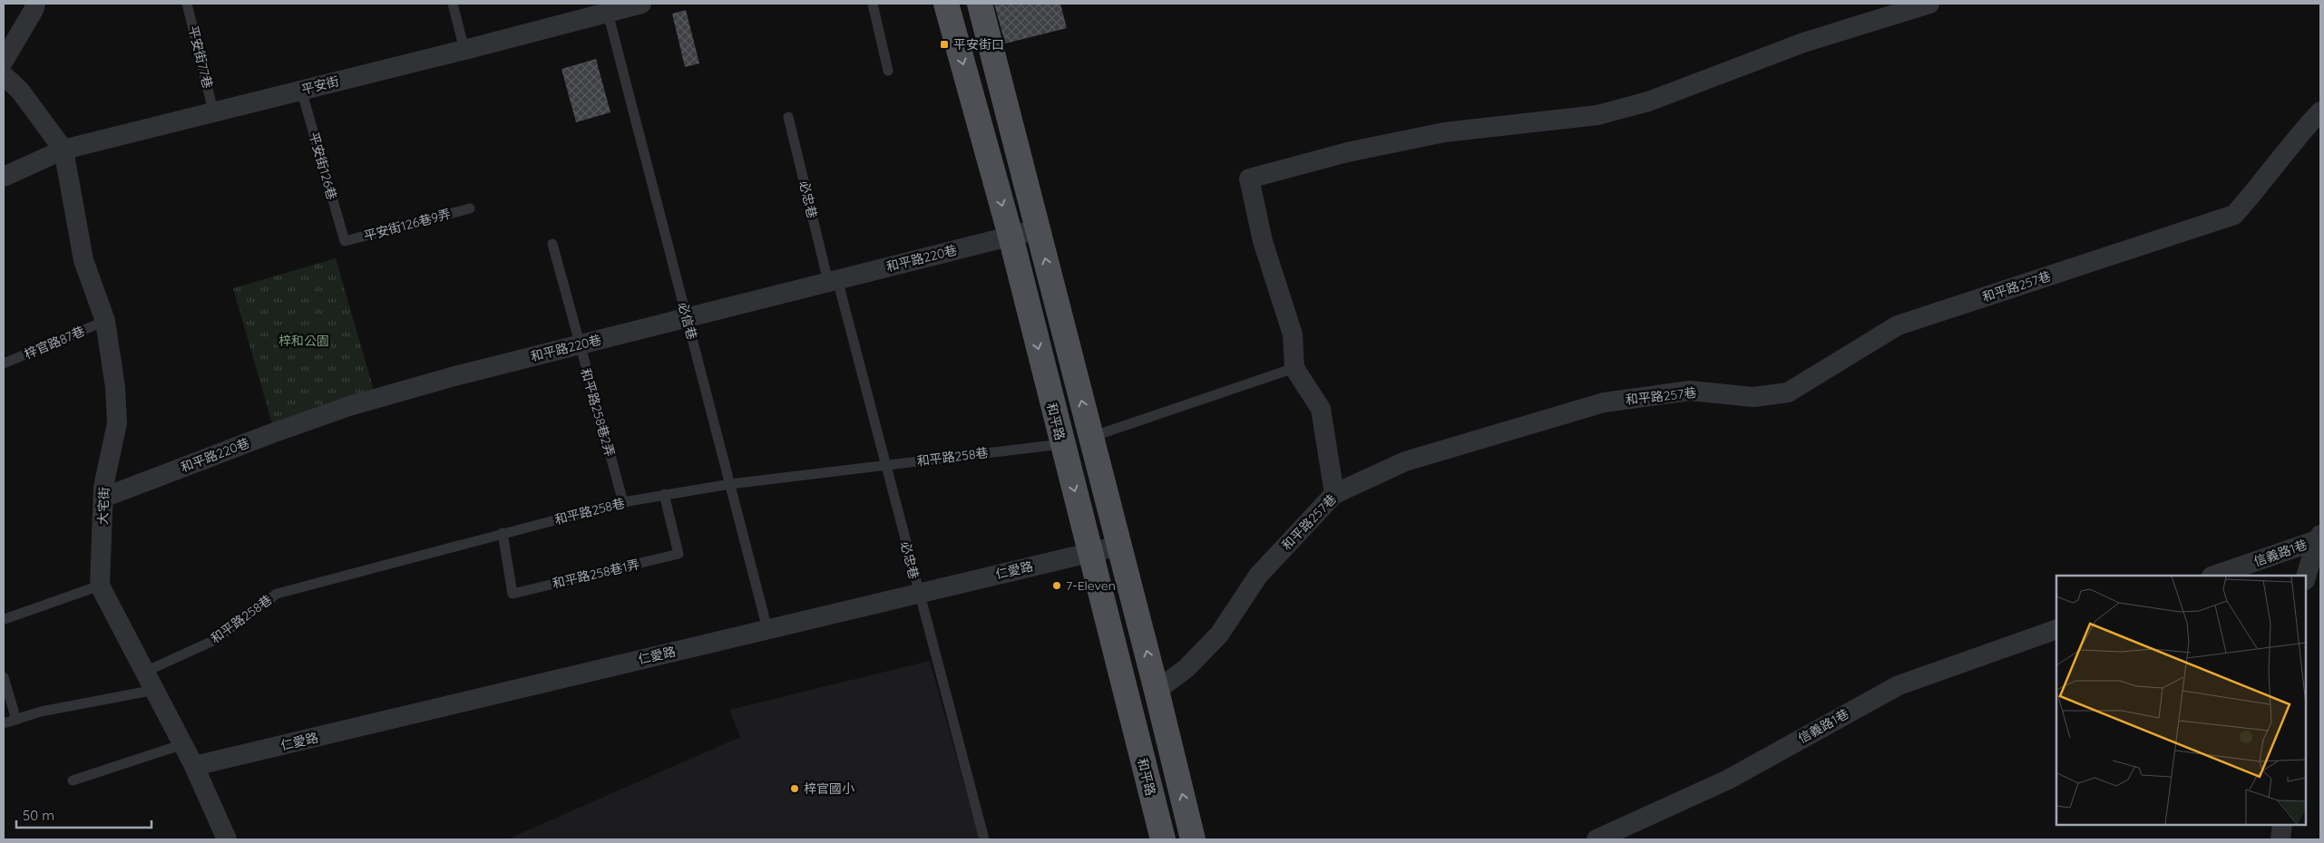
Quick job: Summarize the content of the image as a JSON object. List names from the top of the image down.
{
  "streets": {
    "main road": ["和平路"],
    "street": [
      "平安街",
      "和平路220巷",
      "和平路257巷",
      "大宅街",
      "信義路1巷",
      "仁愛路"
    ],
    "lane": [
      "平安街77巷",
      "平安街126巷",
      "必忠巷",
      "平安街126巷9弄",
      "必信巷",
      "梓官路87巷",
      "和平路258巷2弄",
      "和平路258巷",
      "和平路258巷1弄"
    ]
  },
  "crossings": [
    ["平安街77巷", "平安街"],
    ["平安街", "平安街126巷"],
    ["平安街", "必信巷"],
    ["平安街", "大宅街"],
    ["平安街126巷", "平安街126巷9弄"],
    ["必忠巷", "和平路220巷"],
    ["必忠巷", "和平路258巷"],
    ["必忠巷", "仁愛路"],
    ["和平路220巷", "必信巷"],
    ["和平路220巷", "和平路258巷2弄"],
    ["和平路220巷", "和平路"],
    ["和平路220巷", "大宅街"],
    ["必信巷", "和平路258巷"],
    ["必信巷", "仁愛路"],
    ["梓官路87巷", "大宅街"],
    ["和平路258巷2弄", "和平路258巷"],
    ["和平路", "和平路258巷"],
    ["和平路", "仁愛路"],
    ["和平路258巷", "和平路258巷1弄"]
  ],
  "parks": ["梓和公園"],
  "places": {
    "transit": ["平安街口"],
    "other": ["7-Eleven", "梓官國小"]
  },
  "scale_bar": "50 m"
}
